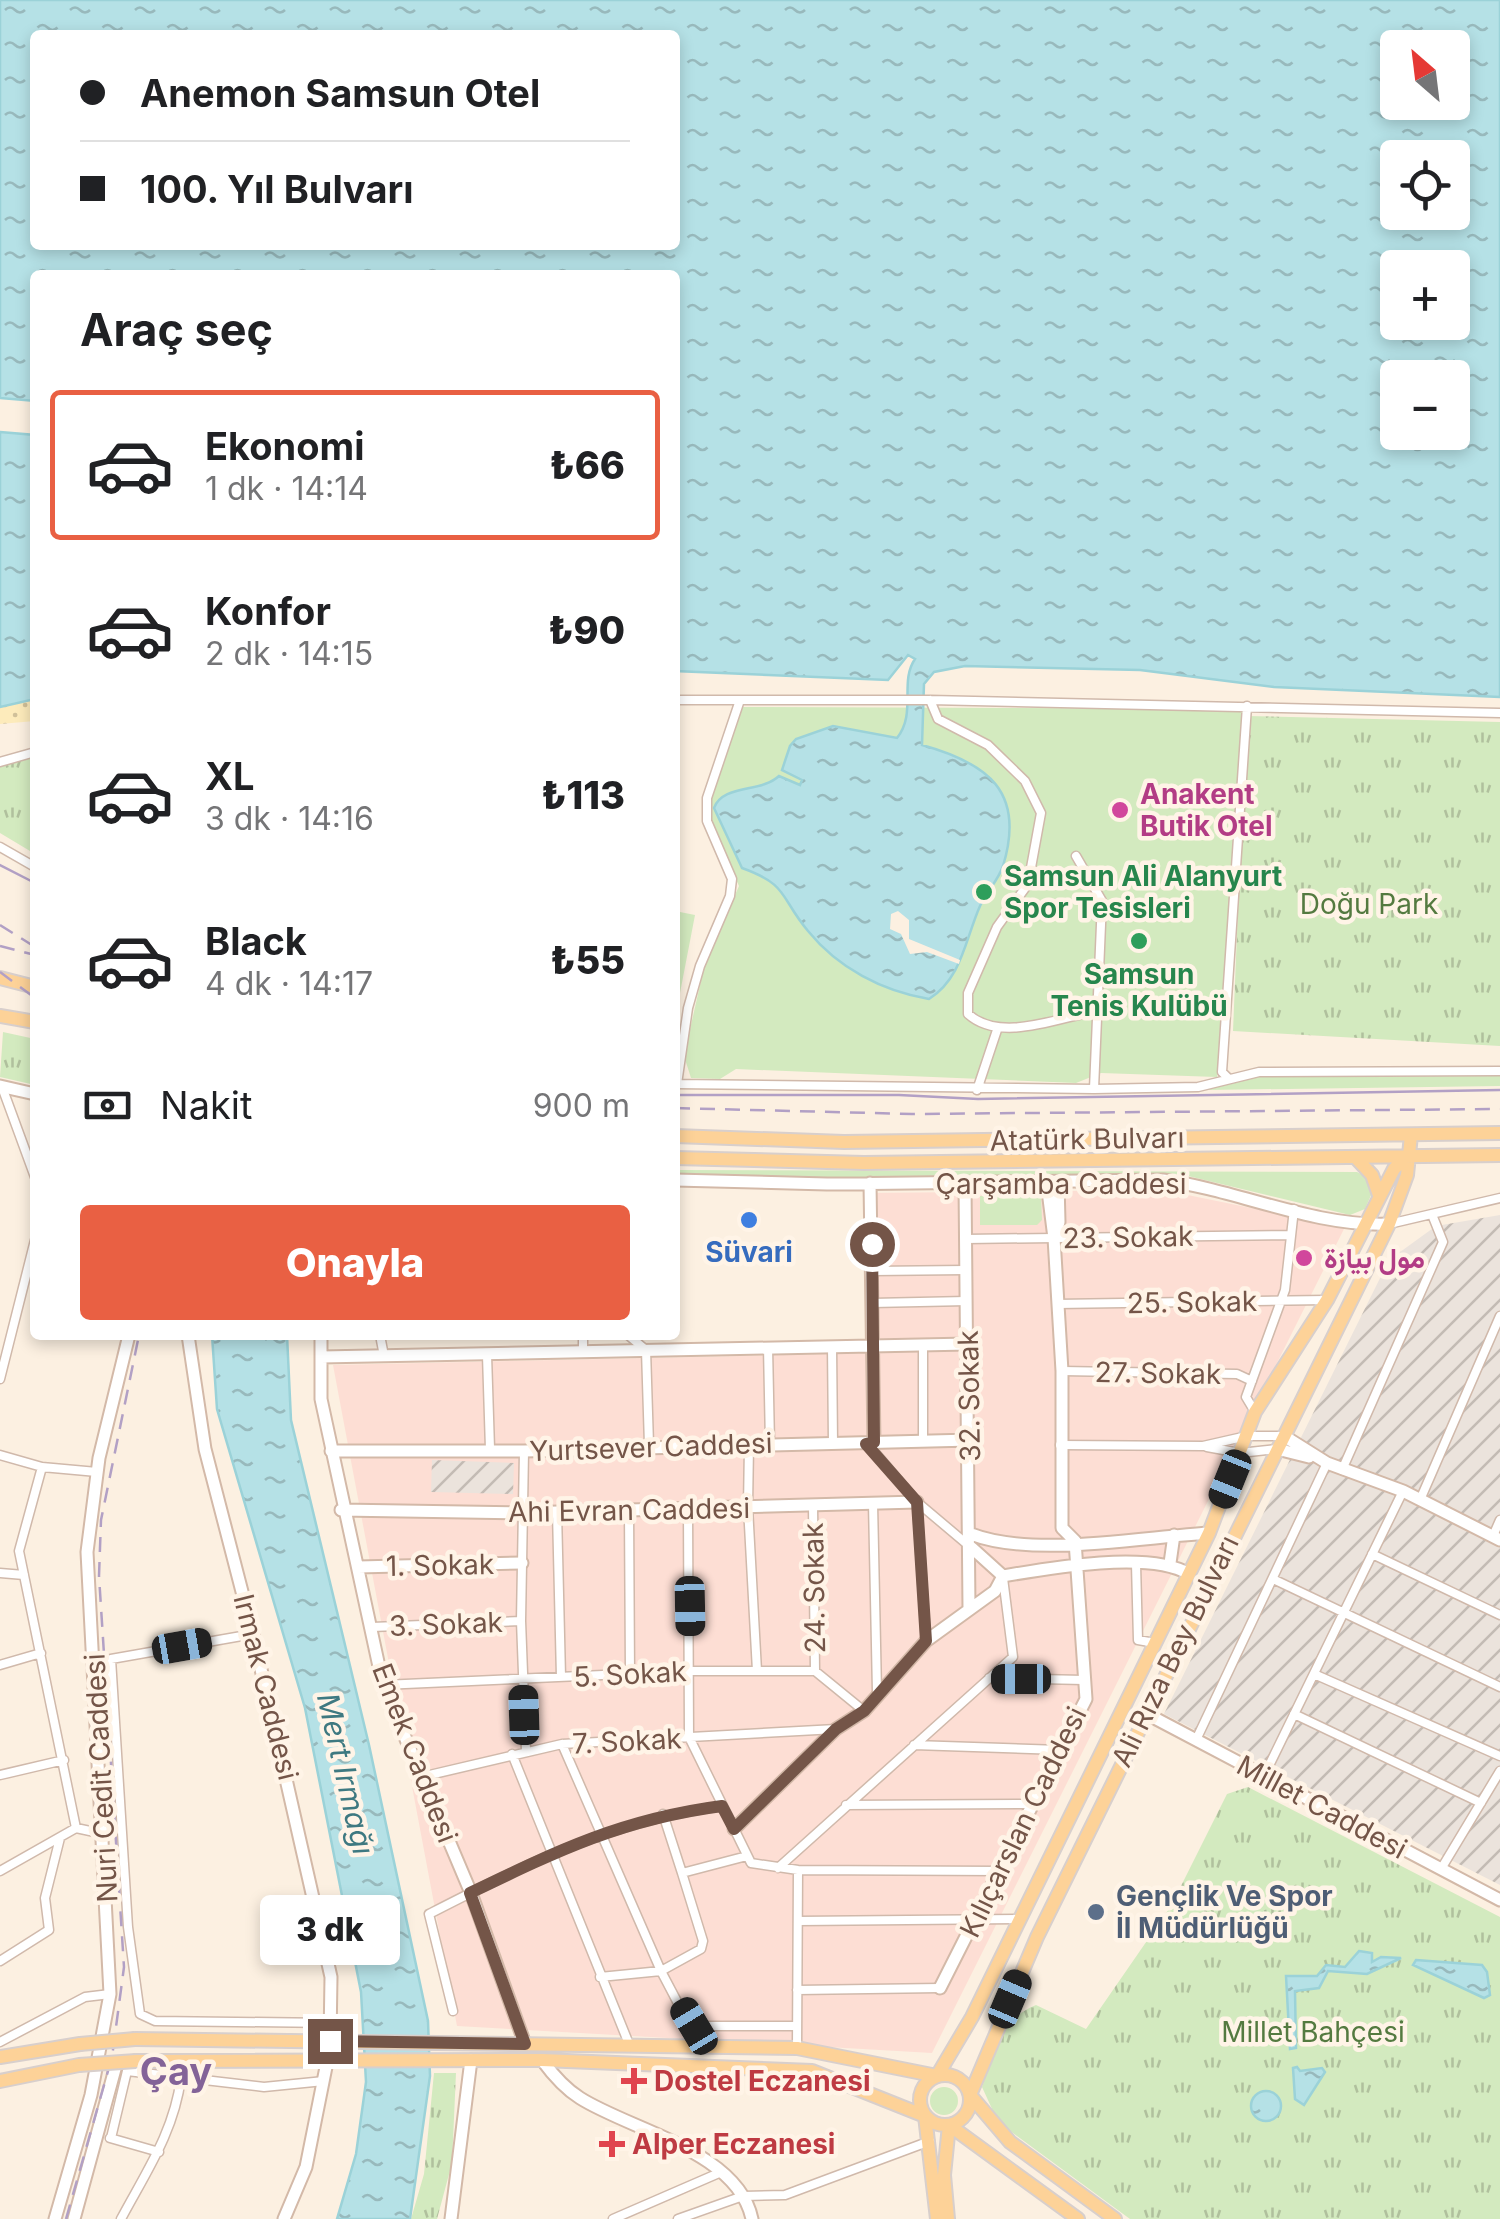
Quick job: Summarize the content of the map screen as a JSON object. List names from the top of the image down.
{
  "streets": {
    "main road": ["Atatürk Bulvarı", "Ali Rıza Bey Bulvarı"],
    "street": [
      "Çarşamba Caddesi",
      "23. Sokak",
      "25. Sokak",
      "27. Sokak",
      "32. Sokak",
      "Yurtsever Caddesi",
      "Ahi Evran Caddesi",
      "1. Sokak",
      "24. Sokak",
      "3. Sokak",
      "5. Sokak",
      "Irmak Caddesi",
      "7. Sokak",
      "Emek Caddesi",
      "Nuri Cedit Caddesi",
      "Millet Caddesi",
      "Kılıçarslan Caddesi"
    ]
  },
  "crossings": [
    ["Atatürk Bulvarı", "Ali Rıza Bey Bulvarı"],
    ["Çarşamba Caddesi", "32. Sokak"],
    ["Çarşamba Caddesi", "Ali Rıza Bey Bulvarı"],
    ["23. Sokak", "32. Sokak"],
    ["25. Sokak", "Ali Rıza Bey Bulvarı"],
    ["32. Sokak", "Yurtsever Caddesi"],
    ["Yurtsever Caddesi", "Emek Caddesi"],
    ["Ahi Evran Caddesi", "24. Sokak"],
    ["Ahi Evran Caddesi", "Emek Caddesi"],
    ["1. Sokak", "Emek Caddesi"],
    ["24. Sokak", "5. Sokak"],
    ["3. Sokak", "Emek Caddesi"],
    ["Ali Rıza Bey Bulvarı", "Millet Caddesi"],
    ["5. Sokak", "Emek Caddesi"],
    ["Irmak Caddesi", "Nuri Cedit Caddesi"],
    ["7. Sokak", "Emek Caddesi"]
  ],
  "districts": ["Çay"],
  "water": ["Mert Irmağı"],
  "parks": ["Doğu Park", "Millet Bahçesi"],
  "places": {
    "other": [
      "Anakent Butik Otel",
      "Samsun Ali Alanyurt Spor Tesisleri",
      "Samsun Tenis Kulübü",
      "Süvari",
      "مول بيازة",
      "Gençlik Ve Spor İl Müdürlüğü"
    ],
    "health": ["Dostel Eczanesi", "Alper Eczanesi"]
  },
  "north": "top left",
  "page": {
    "map_buttons": ["+", "−"],
    "banner": ["Anemon Samsun Otel", "100. Yıl Bulvarı"],
    "heading": "Araç seç",
    "list": [
      {
        "name": "Ekonomi",
        "note": "1 dk · 14:14",
        "value": "₺66"
      },
      {
        "name": "Konfor",
        "note": "2 dk · 14:15",
        "value": "₺90"
      },
      {
        "name": "XL",
        "note": "3 dk · 14:16",
        "value": "₺113"
      },
      {
        "name": "Black",
        "note": "4 dk · 14:17",
        "value": "₺55"
      }
    ],
    "pay": ["Nakit", "900 m"],
    "buttons": "Onayla",
    "bubble": "3 dk"
  }
}
